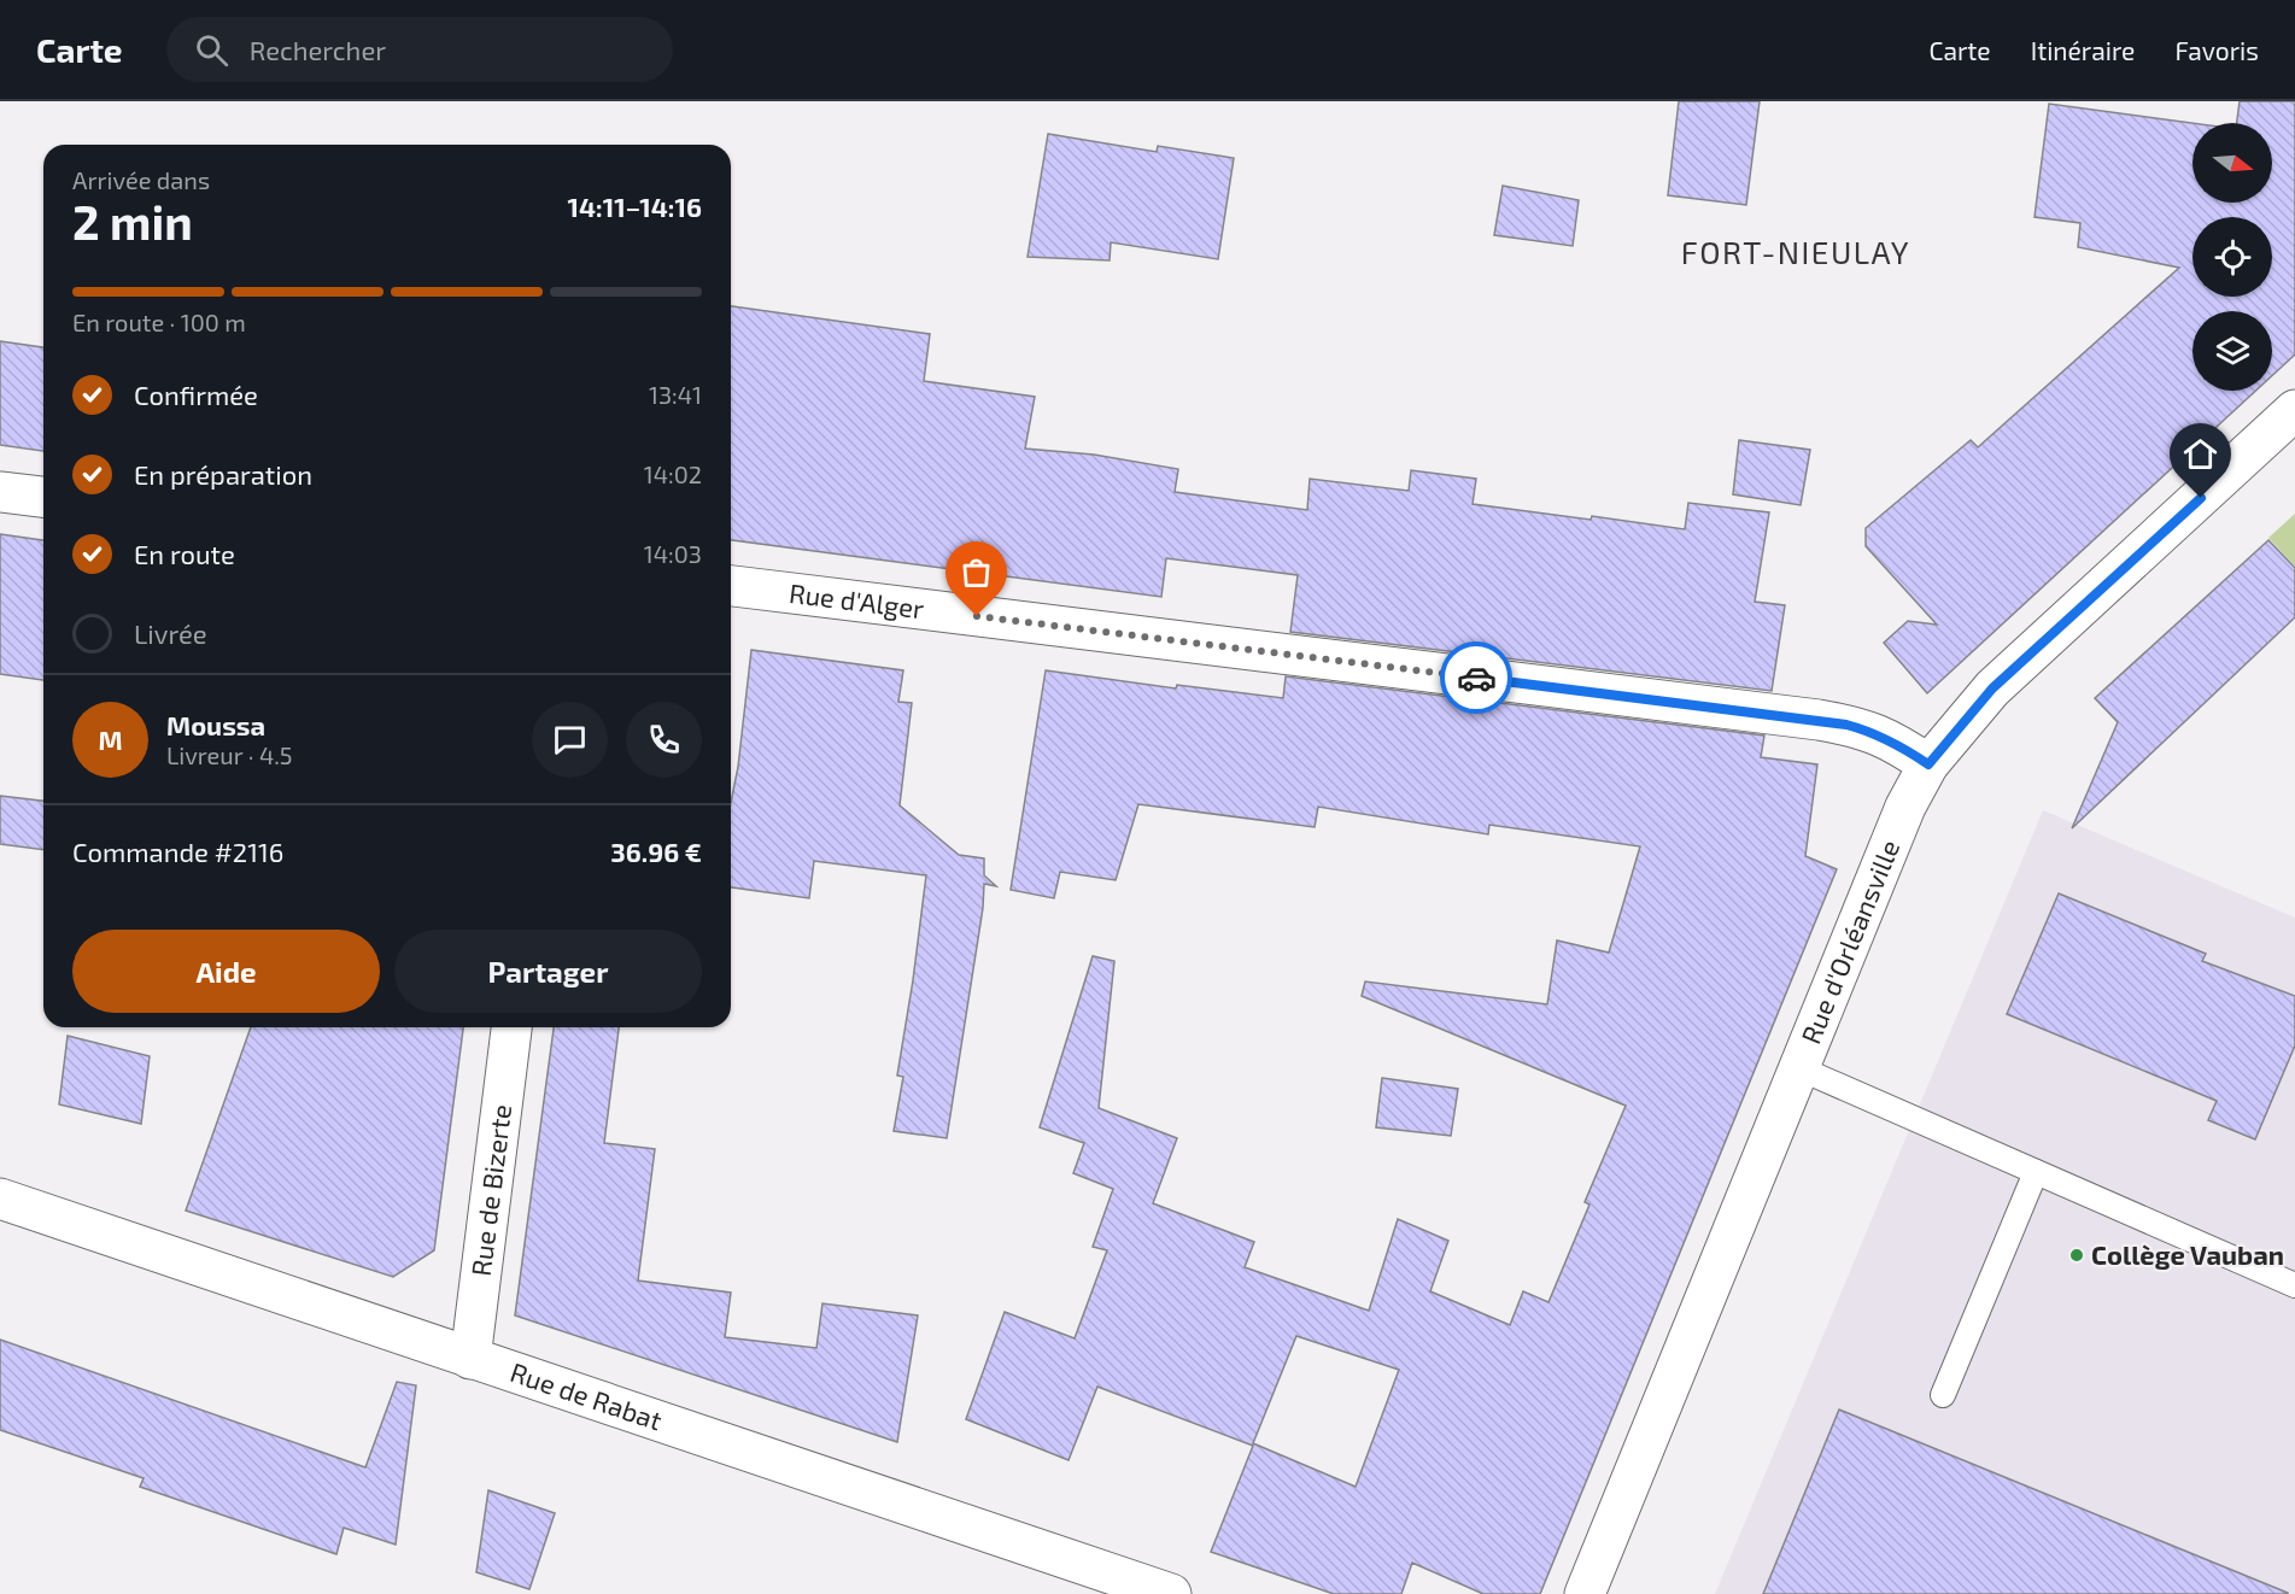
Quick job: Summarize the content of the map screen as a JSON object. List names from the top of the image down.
{
  "streets": {
    "street": [
      "Rue d'Alger",
      "Rue d'Orléansville",
      "Rue de Bizerte",
      "Rue de Rabat"
    ]
  },
  "crossings": [
    ["Rue d'Alger", "Rue d'Orléansville"],
    ["Rue de Bizerte", "Rue de Rabat"]
  ],
  "districts": ["FORT-NIEULAY"],
  "places": ["Collège Vauban"],
  "north": "right",
  "page": {
    "header": "Carte",
    "search": "Rechercher",
    "nav": ["Carte", "Itinéraire", "Favoris"],
    "heading": ["2 min", "Arrivée dans", "14:11–14:16"],
    "panel": [
      "Moussa",
      "Livreur · 4.5",
      "Commande #2116",
      "36.96 €"
    ],
    "bar": "En route · 100 m",
    "list": [
      ["Confirmée", "13:41"],
      ["En préparation", "14:02"],
      ["En route", "14:03"],
      "Livrée"
    ],
    "round": "M",
    "buttons": ["Aide", "Partager"]
  }
}
